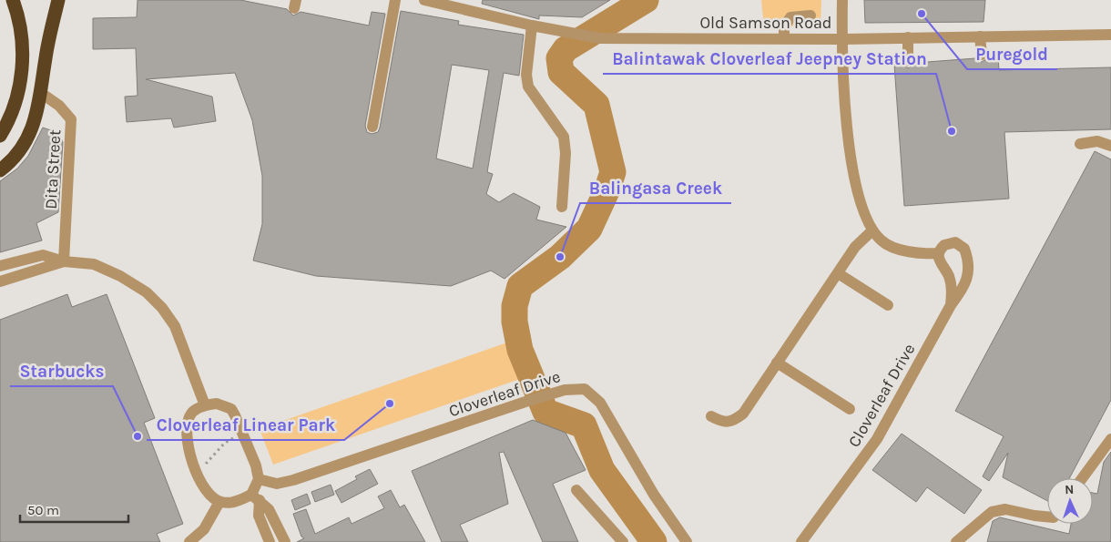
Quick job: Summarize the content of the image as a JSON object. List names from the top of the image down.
{
  "streets": {
    "street": ["Old Samson Road", "Dita Street", "Cloverleaf Drive"]
  },
  "places": [
    "Puregold",
    "Balintawak Cloverleaf Jeepney Station",
    "Balingasa Creek",
    "Cloverleaf Linear Park",
    "Starbucks"
  ],
  "scale_bar": "50 m",
  "north": "top"
}
